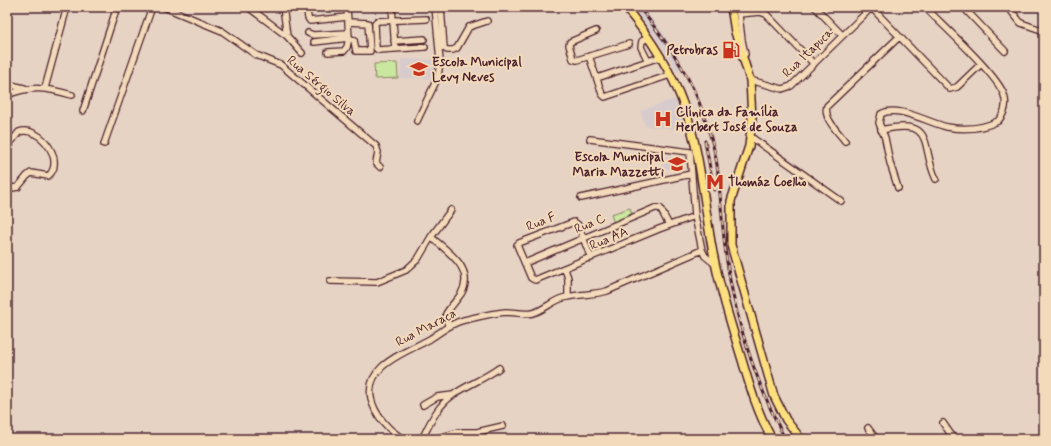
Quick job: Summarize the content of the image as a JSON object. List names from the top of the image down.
{
  "streets": {
    "street": [
      "Rua Itapuca",
      "Rua Sérgio Silva",
      "Rua F",
      "Rua C",
      "Rua AA",
      "Rua Maraca"
    ]
  },
  "crossings": [
    ["Rua F", "Rua C"],
    ["Rua F", "Rua AA"],
    ["Rua C", "Rua AA"]
  ],
  "places": {
    "fuel station": ["Petrobras"],
    "school or university": ["Escola Municipal Levy Neves", "Escola Municipal Maria Mazzetti"],
    "hospital": ["Clínica da Família Herbert José de Souza"],
    "metro station": ["Thomáz Coelho"]
  }
}
